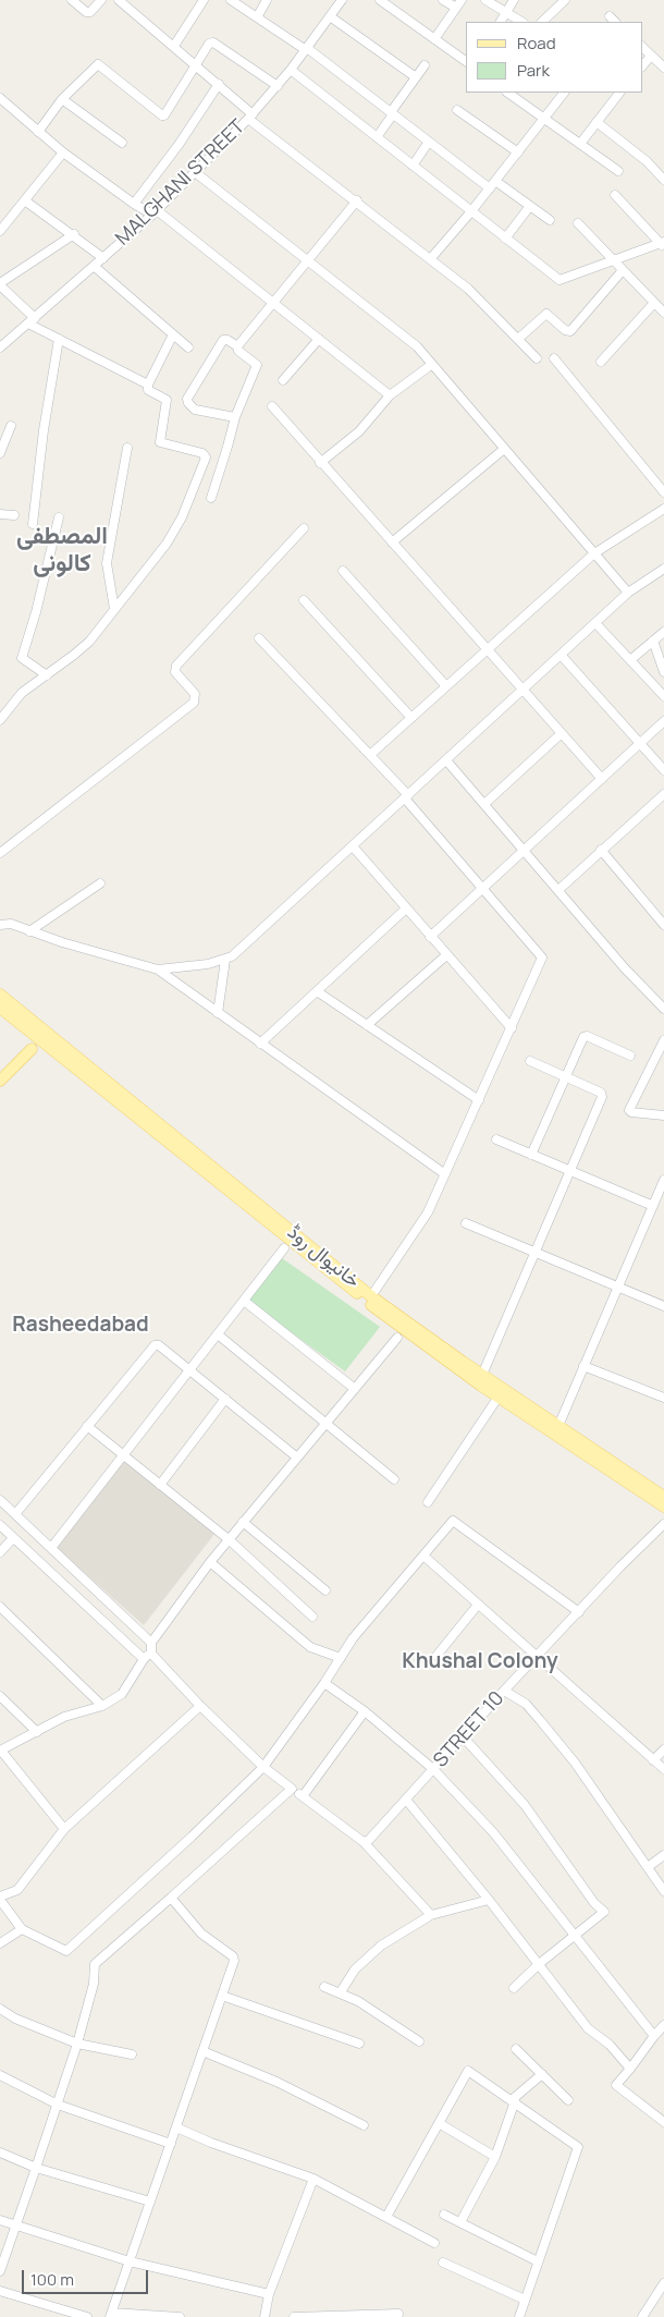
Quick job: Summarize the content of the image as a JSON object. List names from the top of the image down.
{
  "streets": {
    "main road": ["خانیوال روڈ"],
    "street": ["MALGHANI STREET", "STREET 10"]
  },
  "districts": ["المصطفی کالونی", "Rasheedabad", "Khushal Colony"],
  "legend": ["Road", "Park"],
  "scale_bar": "100 m"
}
